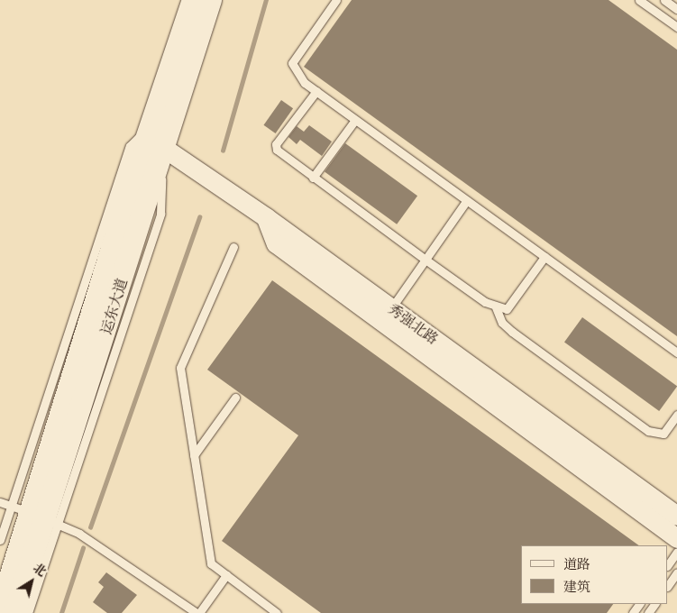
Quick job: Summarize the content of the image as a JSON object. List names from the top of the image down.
{
  "streets": {
    "main road": ["运东大道"],
    "street": ["秀强北路"]
  },
  "crossings": [
    ["运东大道", "秀强北路"]
  ],
  "legend": ["道路", "建筑"],
  "north": "top right"
}
